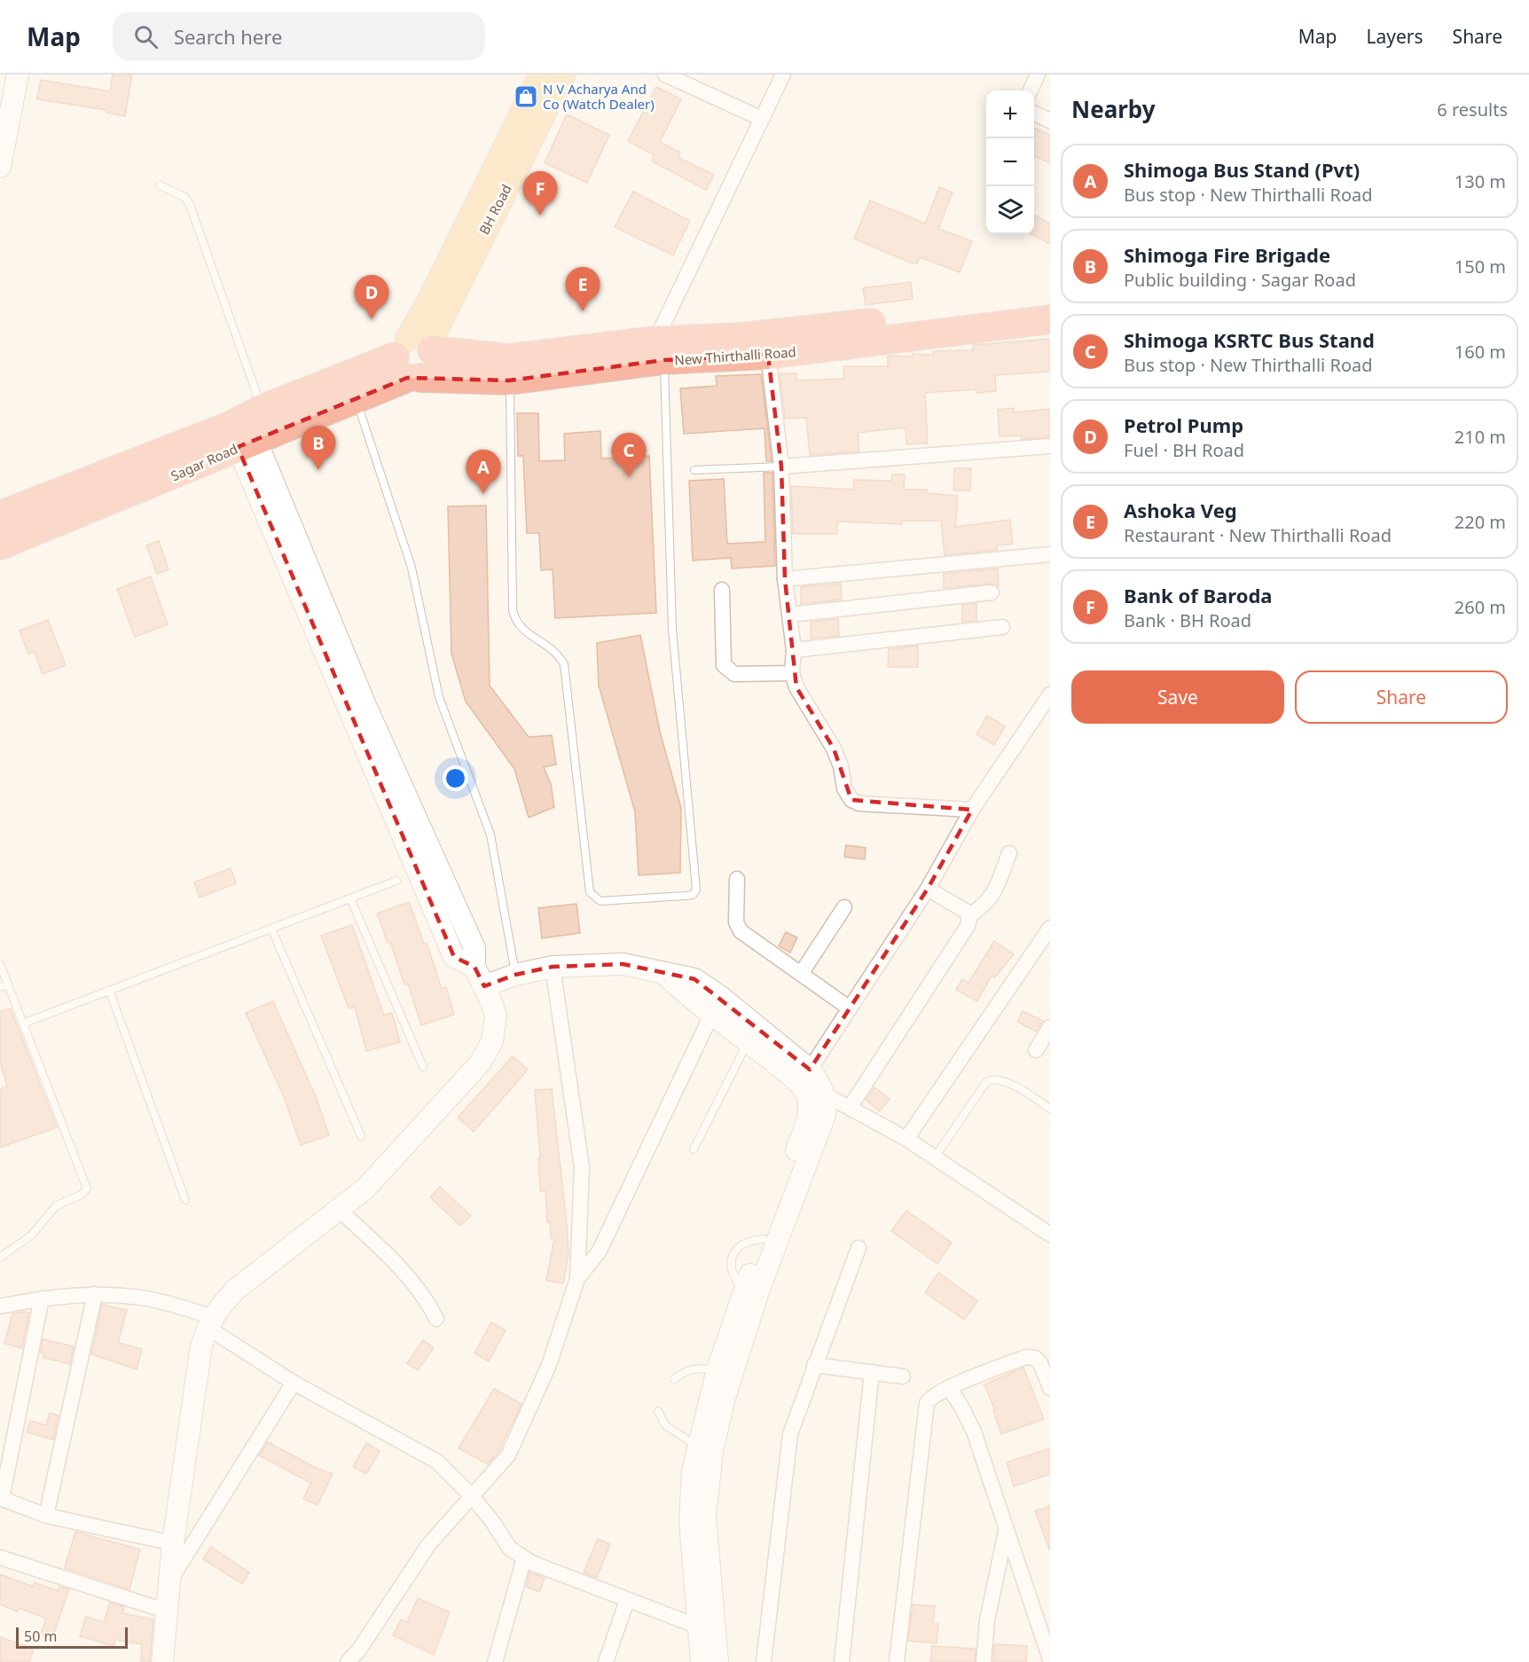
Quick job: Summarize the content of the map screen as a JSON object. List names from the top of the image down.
{
  "streets": {
    "highway": ["New Thirthalli Road", "Sagar Road"],
    "main road": ["BH Road"]
  },
  "crossings": [
    ["BH Road", "New Thirthalli Road"],
    ["BH Road", "Sagar Road"],
    ["New Thirthalli Road", "Sagar Road"]
  ],
  "places": {
    "shop": ["N V Acharya And Co (Watch Dealer)"]
  },
  "scale_bar": "50 m",
  "page": {
    "header": "Map",
    "search": "Search here",
    "nav": ["Map", "Layers", "Share"],
    "heading": ["Nearby", "6 results"],
    "map_buttons": ["+", "−"],
    "list": [
      {
        "mark": "A",
        "name": "Shimoga Bus Stand (Pvt)",
        "note": "Bus stop · New Thirthalli Road",
        "value": "130 m"
      },
      {
        "mark": "B",
        "name": "Shimoga Fire Brigade",
        "note": "Public building · Sagar Road",
        "value": "150 m"
      },
      {
        "mark": "C",
        "name": "Shimoga KSRTC Bus Stand",
        "note": "Bus stop · New Thirthalli Road",
        "value": "160 m"
      },
      {
        "mark": "D",
        "name": "Petrol Pump",
        "note": "Fuel · BH Road",
        "value": "210 m"
      },
      {
        "mark": "E",
        "name": "Ashoka Veg",
        "note": "Restaurant · New Thirthalli Road",
        "value": "220 m"
      },
      {
        "mark": "F",
        "name": "Bank of Baroda",
        "note": "Bank · BH Road",
        "value": "260 m"
      }
    ],
    "pins": [
      "F",
      "E",
      "D",
      "B",
      "C",
      "A"
    ],
    "buttons": ["Save", "Share"],
    "scale": "50 m"
  }
}
